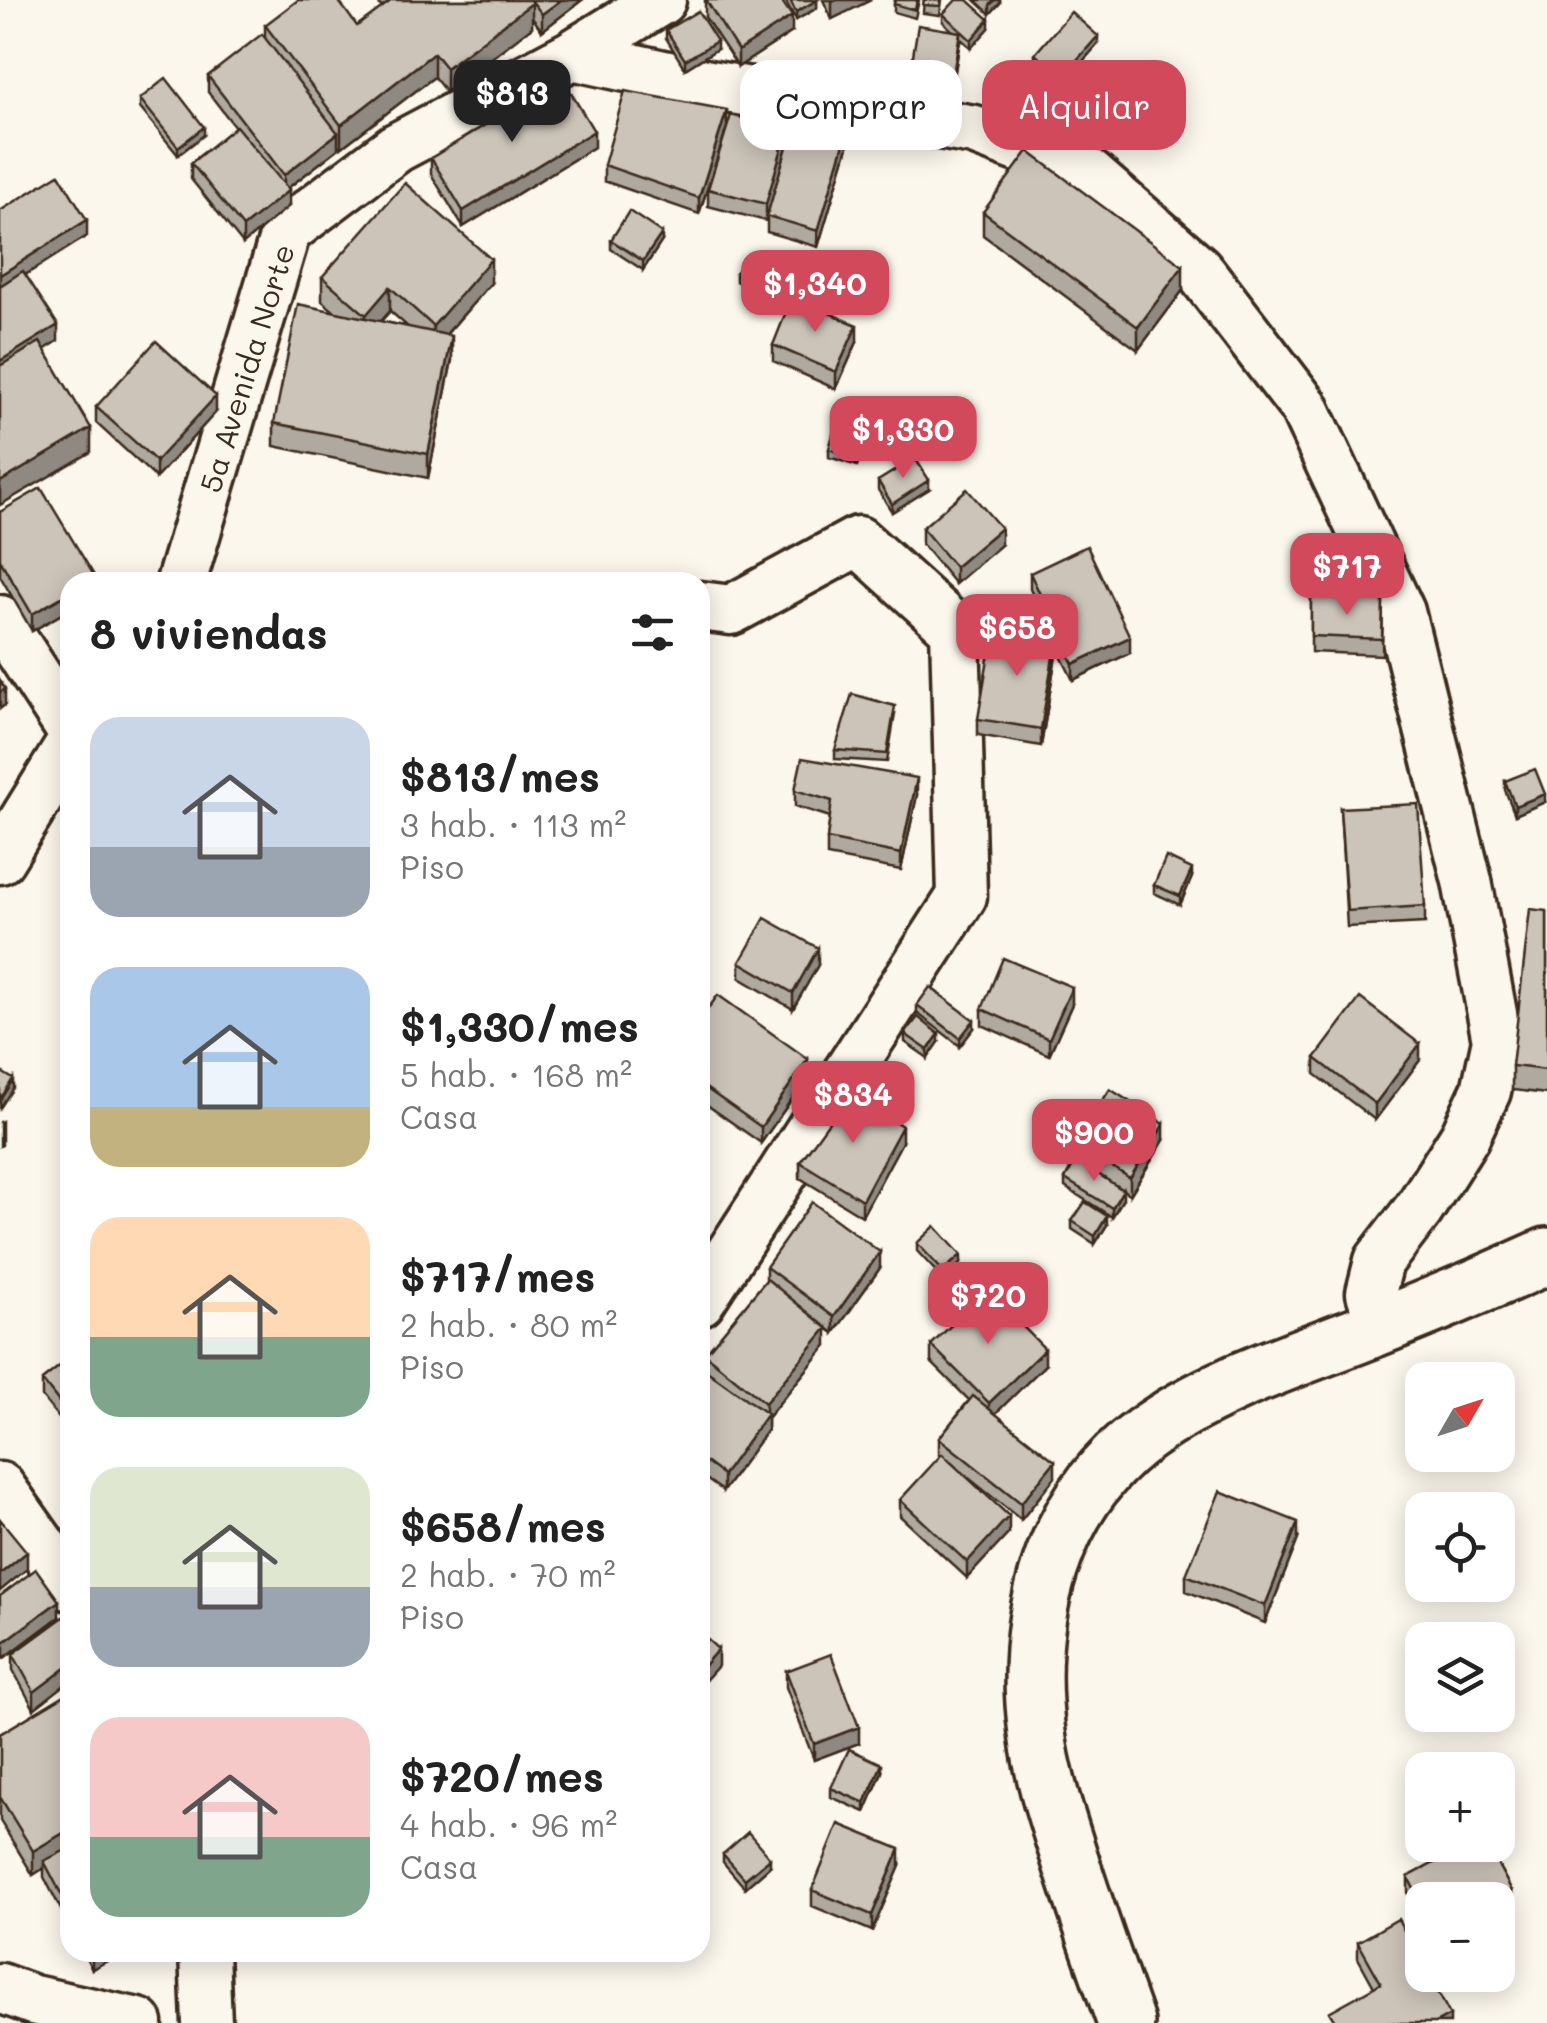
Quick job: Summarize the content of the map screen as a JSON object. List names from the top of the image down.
{
  "streets": {
    "street": ["5a Avenida Norte"]
  },
  "north": "top right",
  "page": {
    "price": [
      "$813",
      "$1,340",
      "$1,330",
      "$717",
      "$658",
      "$834",
      "$900",
      "$720"
    ],
    "chip": ["Comprar", "Alquilar"],
    "heading": "8 viviendas",
    "list": [
      {
        "name": "$813/mes",
        "note": "3 hab. · 113 m² · Piso"
      },
      {
        "name": "$1,330/mes",
        "note": "5 hab. · 168 m² · Casa"
      },
      {
        "name": "$717/mes",
        "note": "2 hab. · 80 m² · Piso"
      },
      {
        "name": "$658/mes",
        "note": "2 hab. · 70 m² · Piso"
      },
      {
        "name": "$720/mes",
        "note": "4 hab. · 96 m² · Casa"
      }
    ],
    "map_buttons": ["+", "−"]
  }
}
